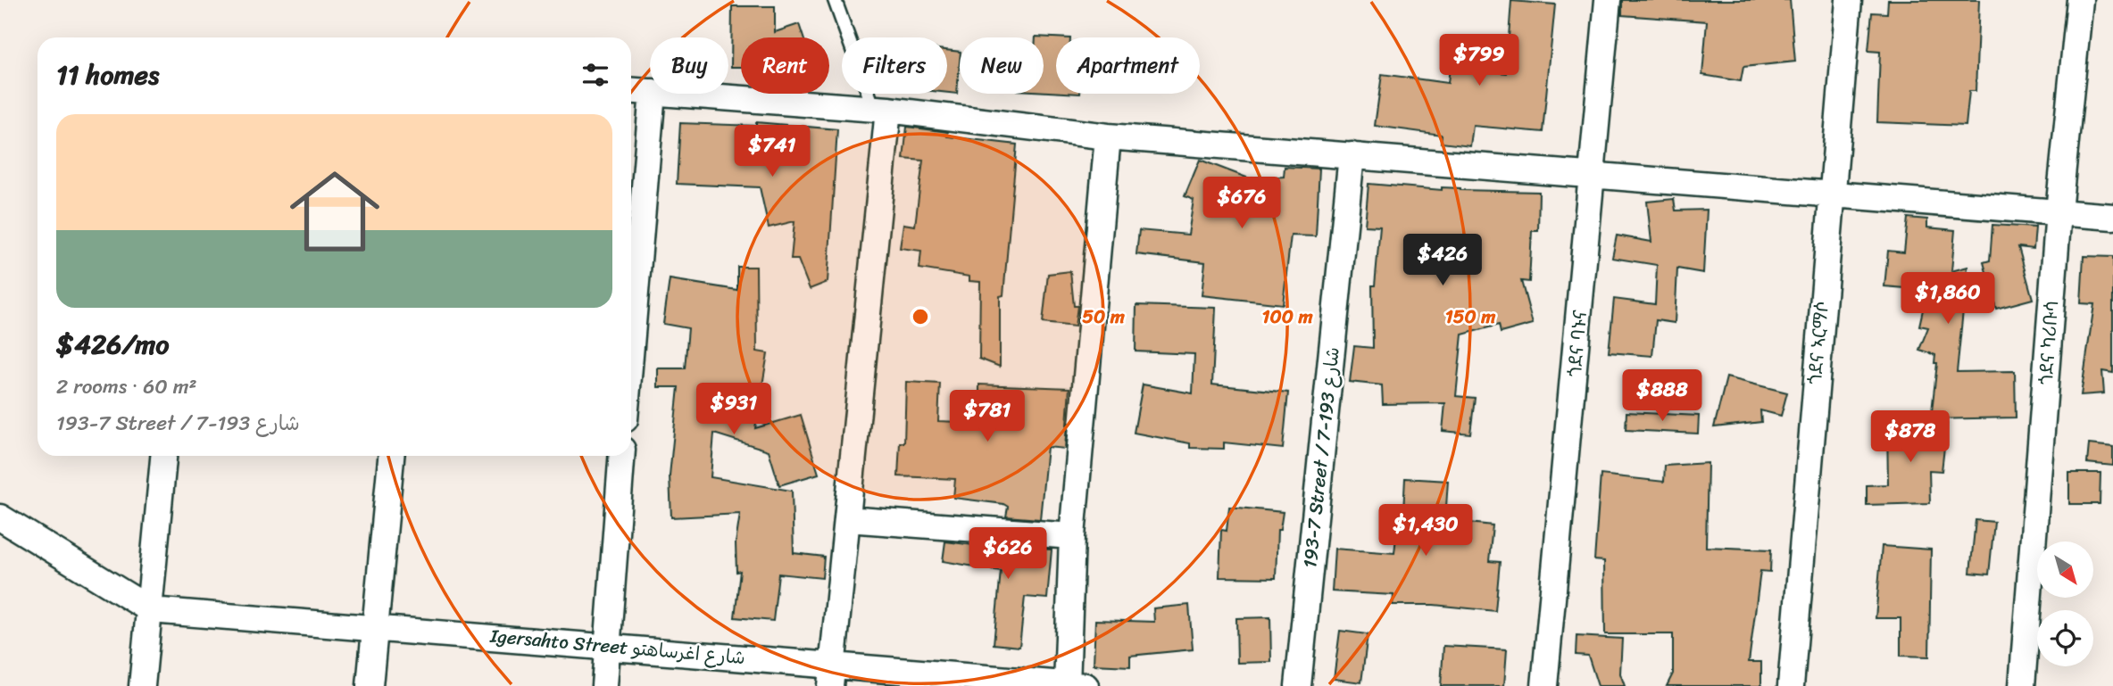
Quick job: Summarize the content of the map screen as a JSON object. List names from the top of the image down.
{
  "streets": {
    "street": [
      "ጎደና ኣርማሶ",
      "ጎደና ካሪቡሳ",
      "ጎደና ባኑና",
      "193-7 Street / شارع 193-7",
      "Igersahto Street شارع اغرساهتو"
    ]
  },
  "north": "bottom right",
  "page": {
    "price": [
      "$799",
      "$741",
      "$676",
      "$426",
      "$1,860",
      "$888",
      "$931",
      "$781",
      "$878",
      "$1,430",
      "$626"
    ],
    "chip": [
      "Buy",
      "Rent",
      "Filters",
      "New",
      "Apartment"
    ],
    "heading": "11 homes",
    "list": [
      {
        "name": "$426/mo",
        "note": "2 rooms · 60 m² · 193-7 Street / شارع 193-7"
      }
    ]
  },
  "rings": ["50 m", "100 m", "150 m"]
}
